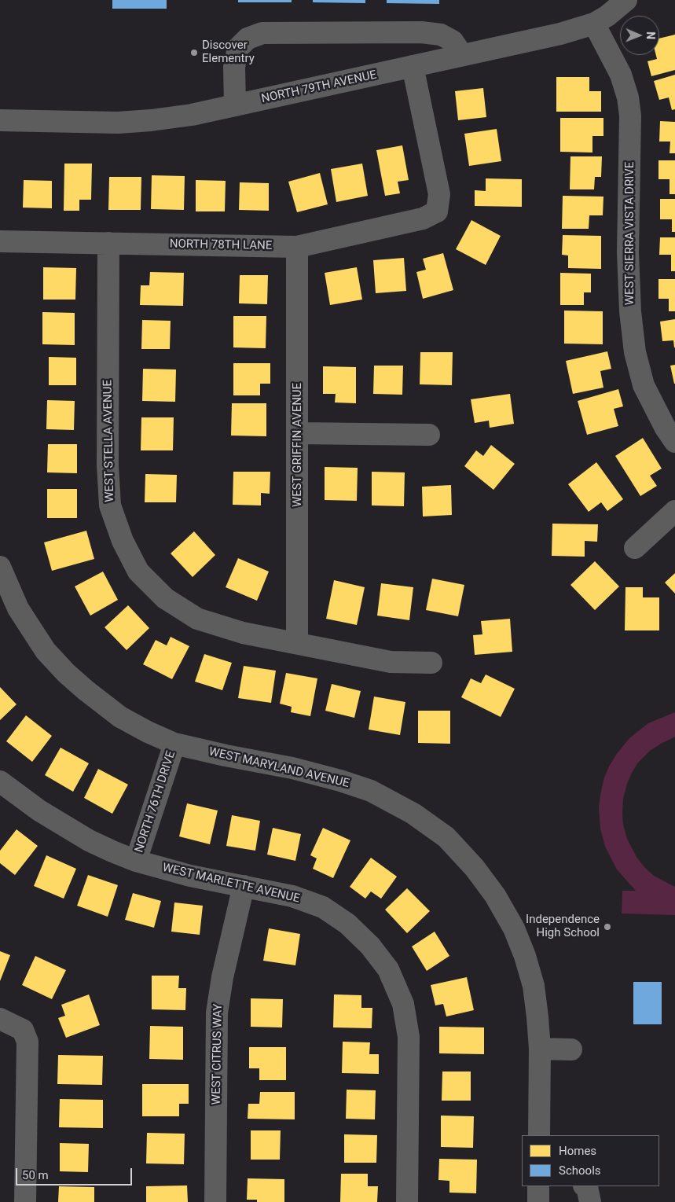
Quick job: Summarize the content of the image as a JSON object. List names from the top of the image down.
{
  "streets": {
    "street": [
      "NORTH 79TH AVENUE",
      "WEST SIERRA VISTA DRIVE",
      "NORTH 78TH LANE",
      "WEST STELLA AVENUE",
      "WEST GRIFFIN AVENUE",
      "WEST MARYLAND AVENUE",
      "NORTH 76TH DRIVE",
      "WEST MARLETTE AVENUE",
      "WEST CITRUS WAY"
    ]
  },
  "crossings": [
    ["NORTH 79TH AVENUE", "WEST SIERRA VISTA DRIVE"],
    ["NORTH 79TH AVENUE", "NORTH 78TH LANE"],
    ["NORTH 78TH LANE", "WEST STELLA AVENUE"],
    ["NORTH 78TH LANE", "WEST GRIFFIN AVENUE"],
    ["WEST STELLA AVENUE", "WEST GRIFFIN AVENUE"],
    ["WEST MARYLAND AVENUE", "NORTH 76TH DRIVE"],
    ["NORTH 76TH DRIVE", "WEST MARLETTE AVENUE"],
    ["WEST MARLETTE AVENUE", "WEST CITRUS WAY"]
  ],
  "places": ["Discover Elementry", "Independence High School"],
  "legend": ["Homes", "Schools"],
  "scale_bar": "50 m",
  "north": "right"
}
